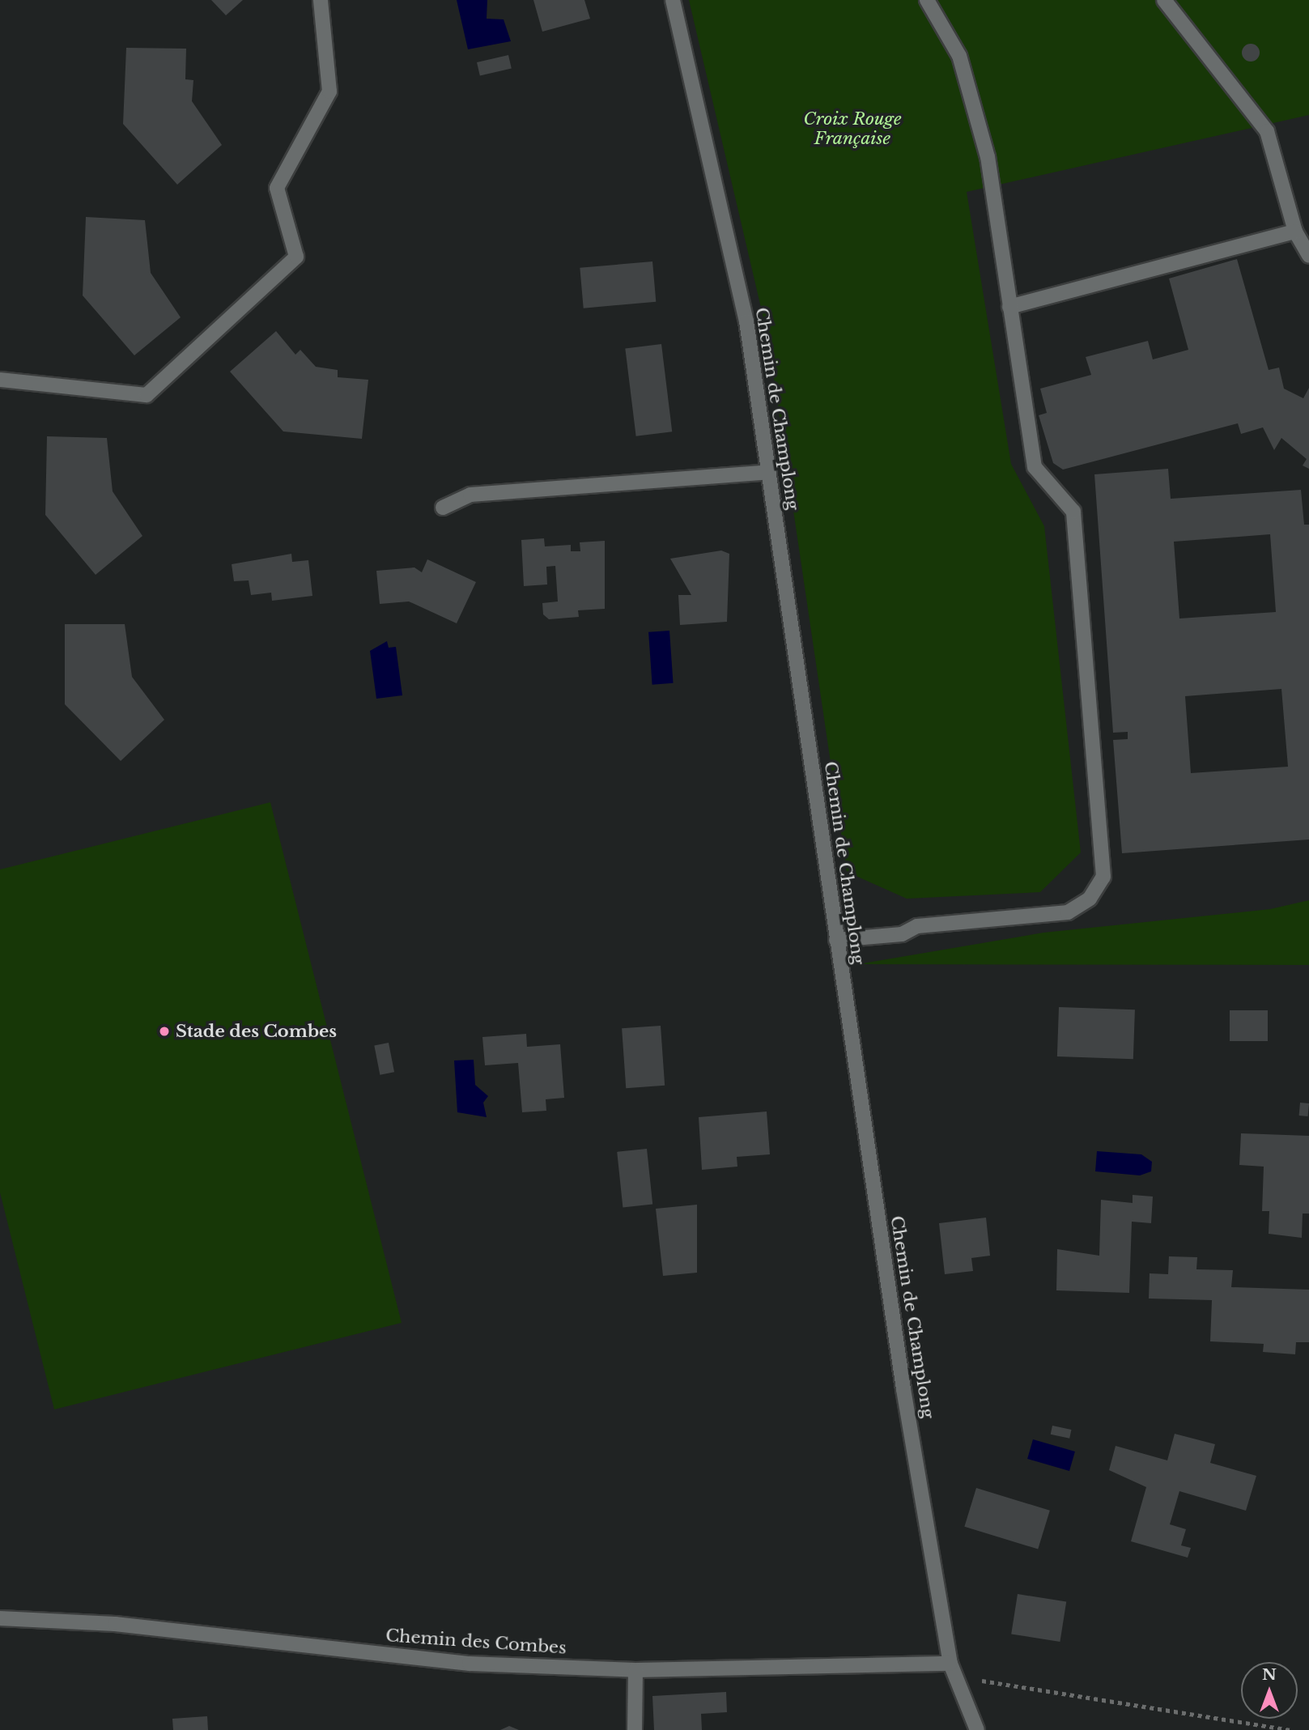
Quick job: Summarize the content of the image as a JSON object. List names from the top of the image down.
{
  "streets": {
    "street": ["Chemin de Champlong", "Chemin des Combes"]
  },
  "crossings": [
    ["Chemin de Champlong", "Chemin des Combes"]
  ],
  "parks": ["Croix Rouge Française"],
  "places": ["Stade des Combes"],
  "north": "top"
}
